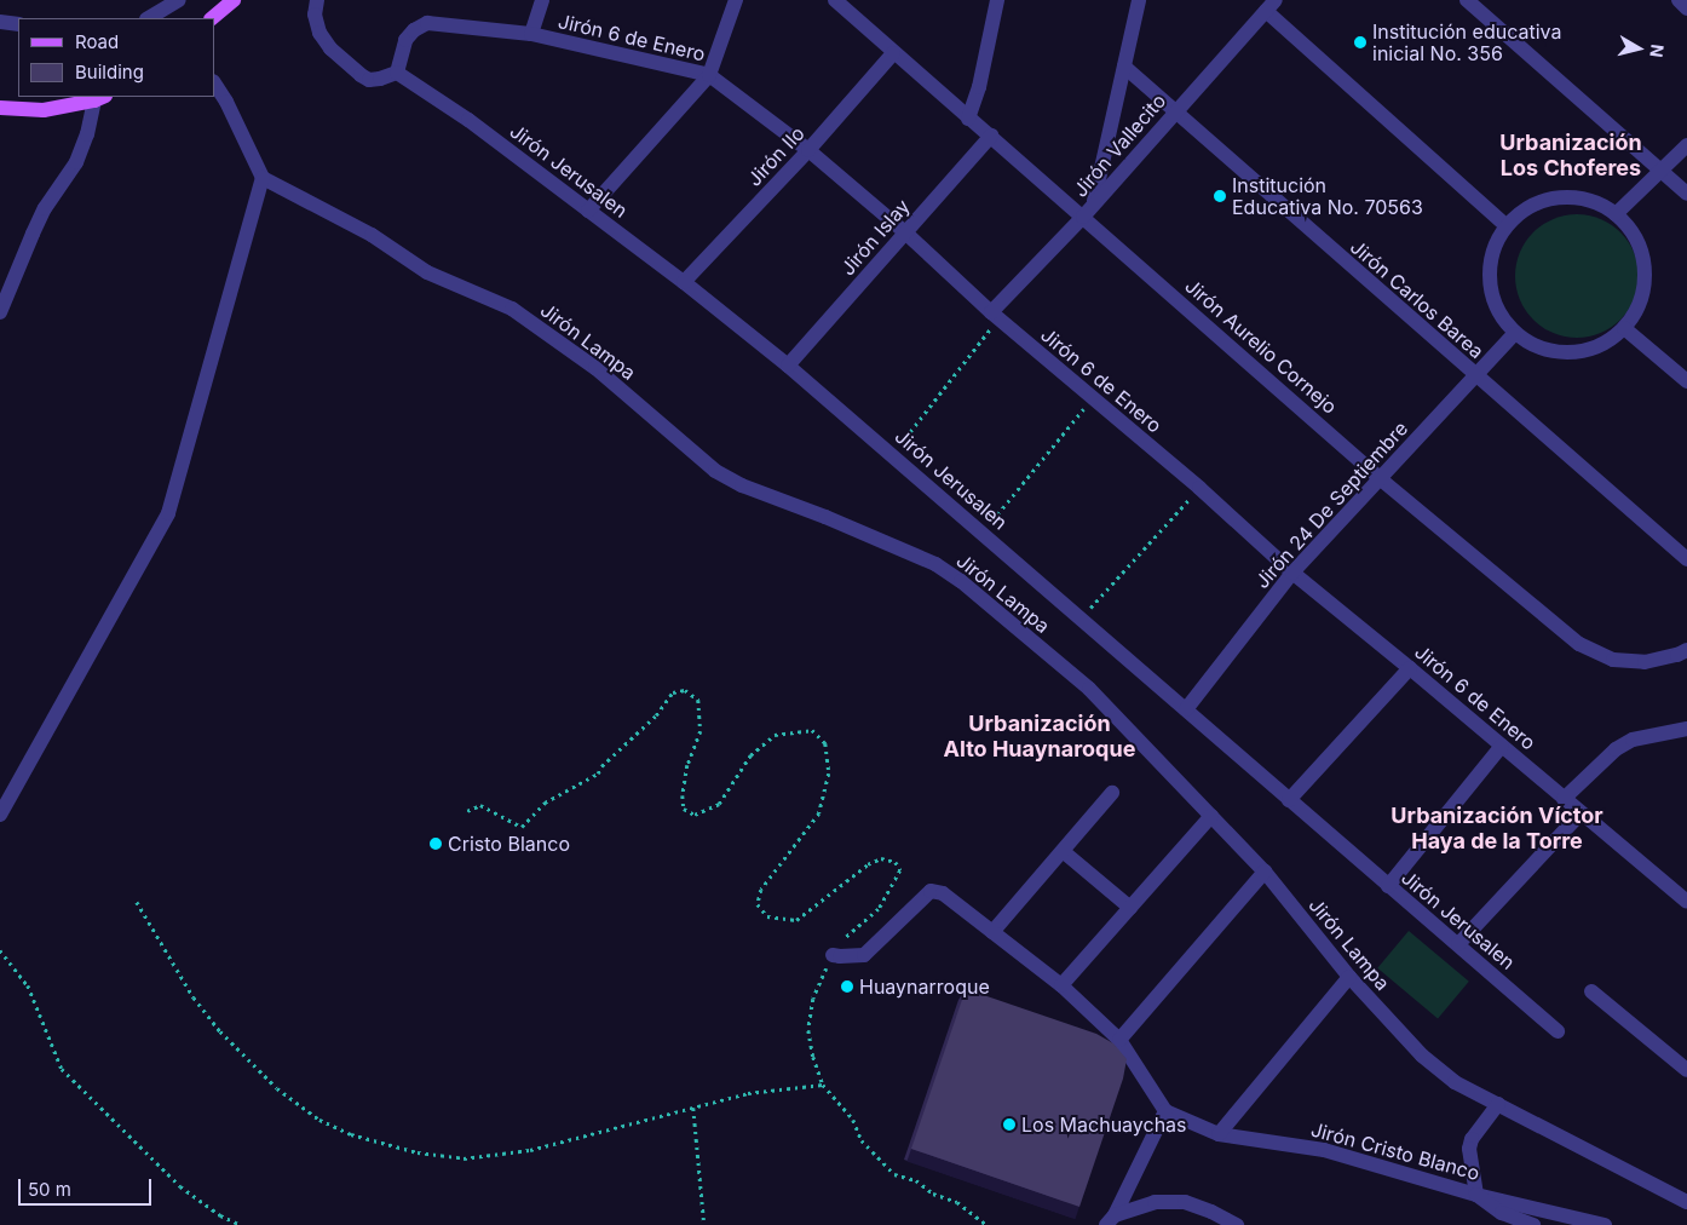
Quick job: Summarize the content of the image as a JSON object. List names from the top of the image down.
{
  "streets": {
    "street": [
      "Jirón 6 de Enero",
      "Jirón Vallecito",
      "Jirón Ilo",
      "Jirón Jerusalen",
      "Jirón Islay",
      "Jirón Carlos Barea",
      "Jirón Lampa",
      "Jirón Aurelio Cornejo",
      "Jirón 24 De Septiembre",
      "Jirón Cristo Blanco"
    ]
  },
  "crossings": [
    ["Jirón 6 de Enero", "Jirón Vallecito"],
    ["Jirón 6 de Enero", "Jirón Ilo"],
    ["Jirón 6 de Enero", "Jirón Jerusalen"],
    ["Jirón 6 de Enero", "Jirón Islay"],
    ["Jirón 6 de Enero", "Jirón 24 De Septiembre"],
    ["Jirón Vallecito", "Jirón Carlos Barea"],
    ["Jirón Vallecito", "Jirón Aurelio Cornejo"],
    ["Jirón Ilo", "Jirón Jerusalen"],
    ["Jirón Ilo", "Jirón Aurelio Cornejo"],
    ["Jirón Jerusalen", "Jirón Islay"],
    ["Jirón Jerusalen", "Jirón 24 De Septiembre"],
    ["Jirón Islay", "Jirón Aurelio Cornejo"],
    ["Jirón Carlos Barea", "Jirón 24 De Septiembre"],
    ["Jirón Aurelio Cornejo", "Jirón 24 De Septiembre"]
  ],
  "districts": ["Urbanización Los Choferes", "Urbanización Alto Huaynaroque", "Urbanización Víctor Haya de la Torre"],
  "places": [
    "Institución educativa inicial No. 356",
    "Institución Educativa No. 70563",
    "Cristo Blanco",
    "Huaynarroque",
    "Los Machuaychas"
  ],
  "legend": ["Road", "Building"],
  "scale_bar": "50 m",
  "north": "right"
}
